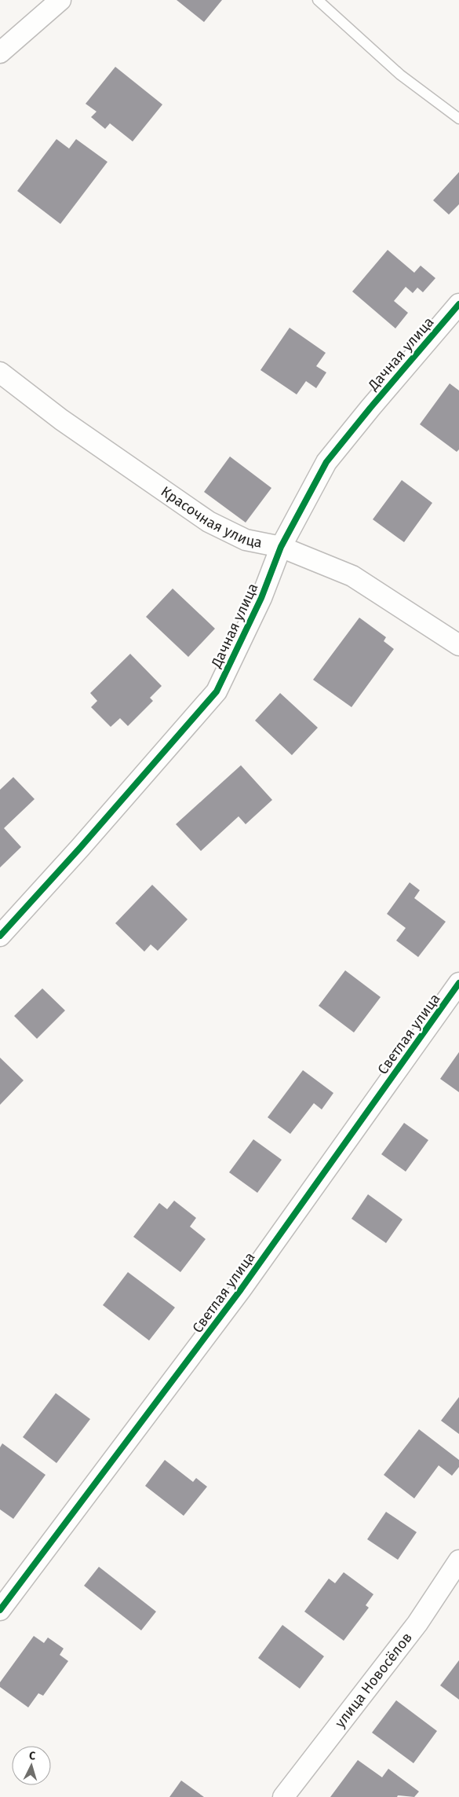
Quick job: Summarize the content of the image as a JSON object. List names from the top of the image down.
{
  "streets": {
    "street": [
      "Дачная улица",
      "Красочная улица",
      "Светлая улица",
      "улица Новосёлов"
    ]
  },
  "crossings": [
    ["Дачная улица", "Красочная улица"]
  ],
  "north": "top"
}
